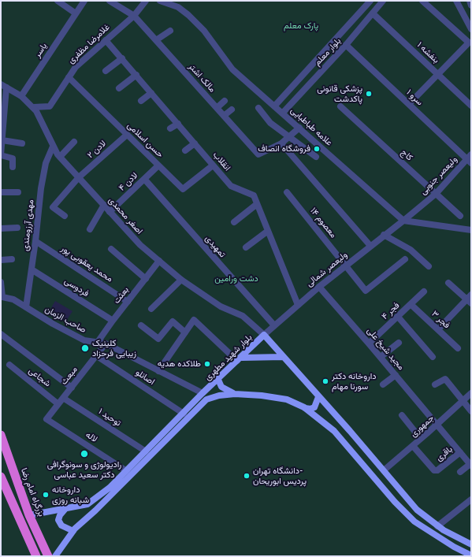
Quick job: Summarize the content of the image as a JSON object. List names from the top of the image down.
{
  "streets": {
    "highway": ["بزرگراه امام رضا"],
    "main road": ["بلوار شهید مطهری"],
    "street": [
      "غلامرضا مظفری",
      "یاسر",
      "بلوار معلم",
      "بنفشه ۱",
      "مالک اشتر",
      "سرو ۱",
      "علامه طباطبایی",
      "حسن اسلامی",
      "لادن ۲",
      "کاج",
      "انقلاب",
      "ولیعصر جنوبی",
      "لادن ۴",
      "اصغر محمدی",
      "۱۴ معصوم",
      "مهدی آرزومندی",
      "تمهیدی",
      "محمد یعقوبی پور",
      "ولیعصر شمالی",
      "فردوسی",
      "بعثت",
      "فجر ۴",
      "صاحب الزمان",
      "فجر ۳",
      "مجید شیخ علی",
      "مبعث",
      "شجاعی",
      "اصانلو",
      "توحید ۱",
      "جمهوری",
      "لاله",
      "باقری"
    ]
  },
  "crossings": [
    ["غلامرضا مظفری", "مالک اشتر"],
    ["غلامرضا مظفری", "حسن اسلامی"],
    ["غلامرضا مظفری", "انقلاب"],
    ["غلامرضا مظفری", "اصغر محمدی"],
    ["یاسر", "اصغر محمدی"],
    ["بلوار معلم", "بنفشه ۱"],
    ["بلوار معلم", "سرو ۱"],
    ["بلوار معلم", "علامه طباطبایی"],
    ["مالک اشتر", "علامه طباطبایی"],
    ["سرو ۱", "ولیعصر جنوبی"],
    ["علامه طباطبایی", "ولیعصر جنوبی"],
    ["علامه طباطبایی", "ولیعصر شمالی"],
    ["حسن اسلامی", "لادن ۲"],
    ["حسن اسلامی", "انقلاب"],
    ["حسن اسلامی", "لادن ۴"],
    ["لادن ۲", "اصغر محمدی"],
    ["کاج", "ولیعصر جنوبی"],
    ["انقلاب", "ولیعصر شمالی"],
    ["ولیعصر جنوبی", "ولیعصر شمالی"],
    ["لادن ۴", "اصغر محمدی"],
    ["لادن ۴", "تمهیدی"],
    ["اصغر محمدی", "مهدی آرزومندی"],
    ["اصغر محمدی", "ولیعصر شمالی"],
    ["اصغر محمدی", "بعثت"],
    ["اصغر محمدی", "بلوار شهید مطهری"],
    ["۱۴ معصوم", "ولیعصر شمالی"],
    ["مهدی آرزومندی", "محمد یعقوبی پور"],
    ["مهدی آرزومندی", "فردوسی"],
    ["مهدی آرزومندی", "صاحب الزمان"],
    ["تمهیدی", "ولیعصر شمالی"],
    ["محمد یعقوبی پور", "بعثت"],
    ["ولیعصر شمالی", "مجید شیخ علی"],
    ["ولیعصر شمالی", "بلوار شهید مطهری"],
    ["فردوسی", "بعثت"],
    ["بعثت", "صاحب الزمان"],
    ["فجر ۴", "فجر ۳"],
    ["فجر ۴", "مجید شیخ علی"],
    ["صاحب الزمان", "بلوار شهید مطهری"],
    ["صاحب الزمان", "مبعث"],
    ["مجید شیخ علی", "جمهوری"],
    ["مجید شیخ علی", "باقری"],
    ["بلوار شهید مطهری", "اصانلو"],
    ["بلوار شهید مطهری", "توحید ۱"],
    ["بلوار شهید مطهری", "جمهوری"],
    ["بلوار شهید مطهری", "لاله"],
    ["بلوار شهید مطهری", "بزرگراه امام رضا"],
    ["مبعث", "شجاعی"],
    ["مبعث", "اصانلو"],
    ["مبعث", "توحید ۱"],
    ["مبعث", "لاله"],
    ["جمهوری", "باقری"]
  ],
  "parks": ["پارک معلم", "دشت ورامین"],
  "places": [
    "پزشکی قانونی پاکدشت",
    "فروشگاه انصاف",
    "کلینیک زیبایی فرحزاد",
    "طلاکده هدیه",
    "داروخانه دکتر سورنا مهام",
    "رادیولوژی و سونوگرافی دکتر سعید عباسی",
    "دانشگاه تهران- پردیس ابوریحان",
    "داروخانه شبانه روزی"
  ]
}
